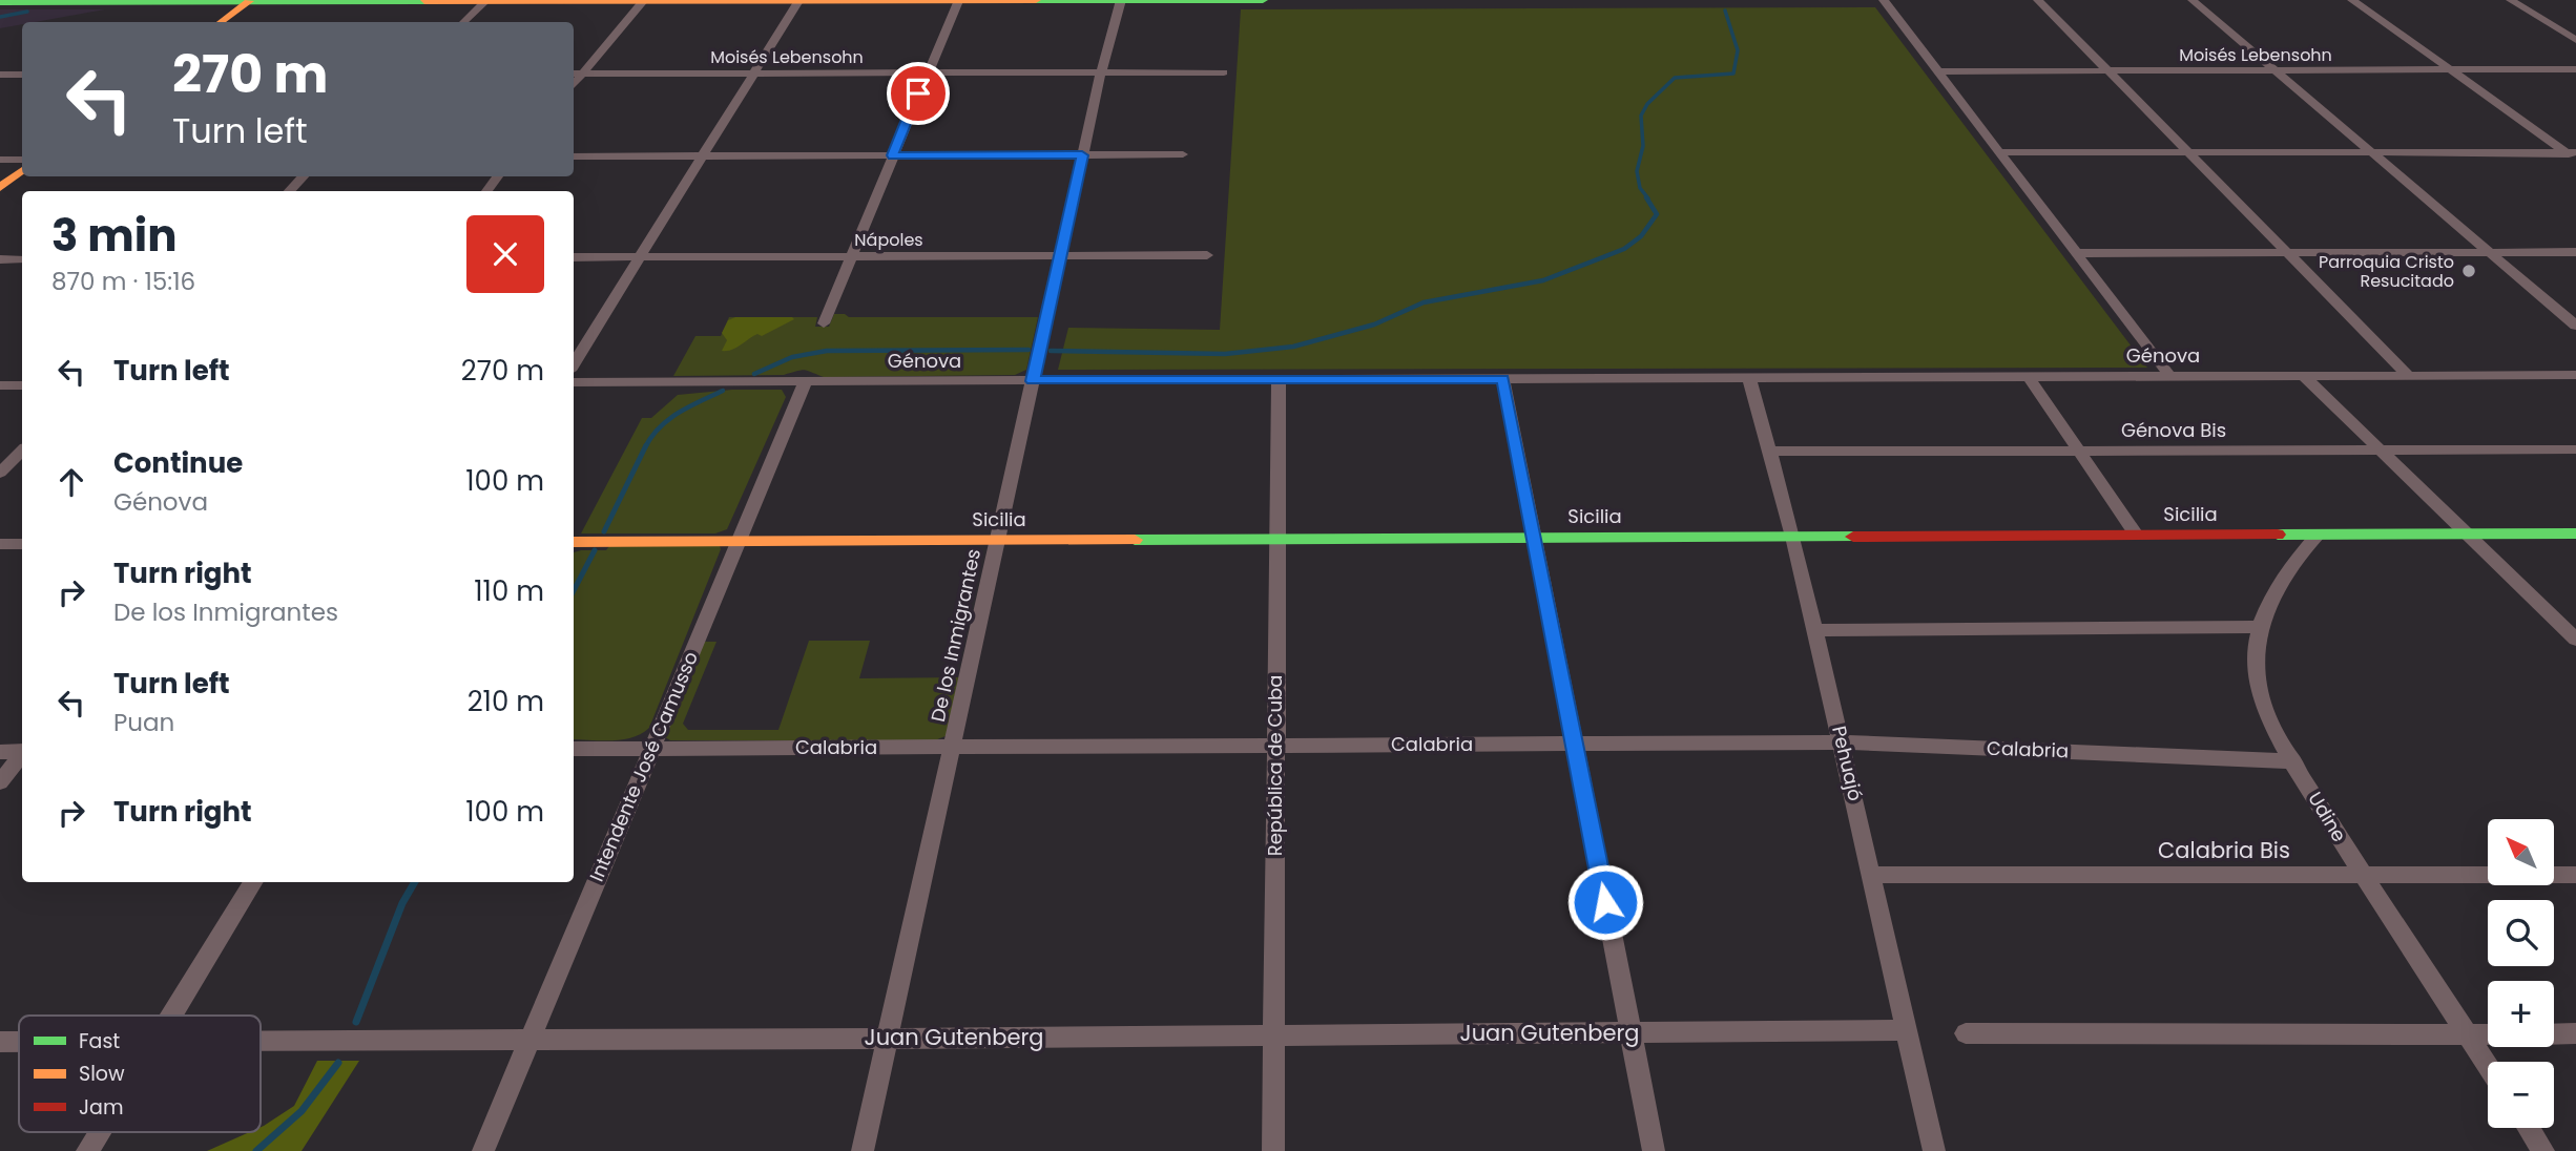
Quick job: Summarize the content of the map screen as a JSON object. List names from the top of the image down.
{
  "streets": {
    "main road": ["Sicilia"],
    "street": [
      "Moisés Lebensohn",
      "Nápoles",
      "Génova",
      "Génova Bis",
      "De los Inmigrantes",
      "Calabria",
      "Pehuajó",
      "República de Cuba",
      "Intendente José Camusso",
      "Udine",
      "Calabria Bis",
      "Juan Gutenberg"
    ]
  },
  "crossings": [
    ["Moisés Lebensohn", "De los Inmigrantes"],
    ["Nápoles", "De los Inmigrantes"],
    ["Génova", "De los Inmigrantes"],
    ["Génova", "Pehuajó"],
    ["Génova", "República de Cuba"],
    ["Génova", "Intendente José Camusso"],
    ["Génova Bis", "Pehuajó"],
    ["Sicilia", "De los Inmigrantes"],
    ["Sicilia", "Pehuajó"],
    ["Sicilia", "República de Cuba"],
    ["Sicilia", "Intendente José Camusso"],
    ["Sicilia", "Udine"],
    ["De los Inmigrantes", "Calabria"],
    ["De los Inmigrantes", "Juan Gutenberg"],
    ["Calabria", "Pehuajó"],
    ["Calabria", "República de Cuba"],
    ["Calabria", "Intendente José Camusso"],
    ["Calabria", "Udine"],
    ["Pehuajó", "Calabria Bis"],
    ["Pehuajó", "Juan Gutenberg"],
    ["República de Cuba", "Juan Gutenberg"],
    ["Intendente José Camusso", "Juan Gutenberg"],
    ["Udine", "Calabria Bis"]
  ],
  "places": ["Parroquia Cristo Resucitado"],
  "legend": ["Fast", "Slow", "Jam"],
  "north": "top left",
  "page": {
    "turn": ["270 m", "Turn left"],
    "heading": ["3 min", "870 m · 15:16"],
    "list": [
      {
        "name": "Turn left",
        "value": "270 m"
      },
      {
        "name": "Continue",
        "note": "Génova",
        "value": "100 m"
      },
      {
        "name": "Turn right",
        "note": "De los Inmigrantes",
        "value": "110 m"
      },
      {
        "name": "Turn left",
        "note": "Puan",
        "value": "210 m"
      },
      {
        "name": "Turn right",
        "value": "100 m"
      }
    ],
    "map_buttons": ["+", "−"]
  }
}
